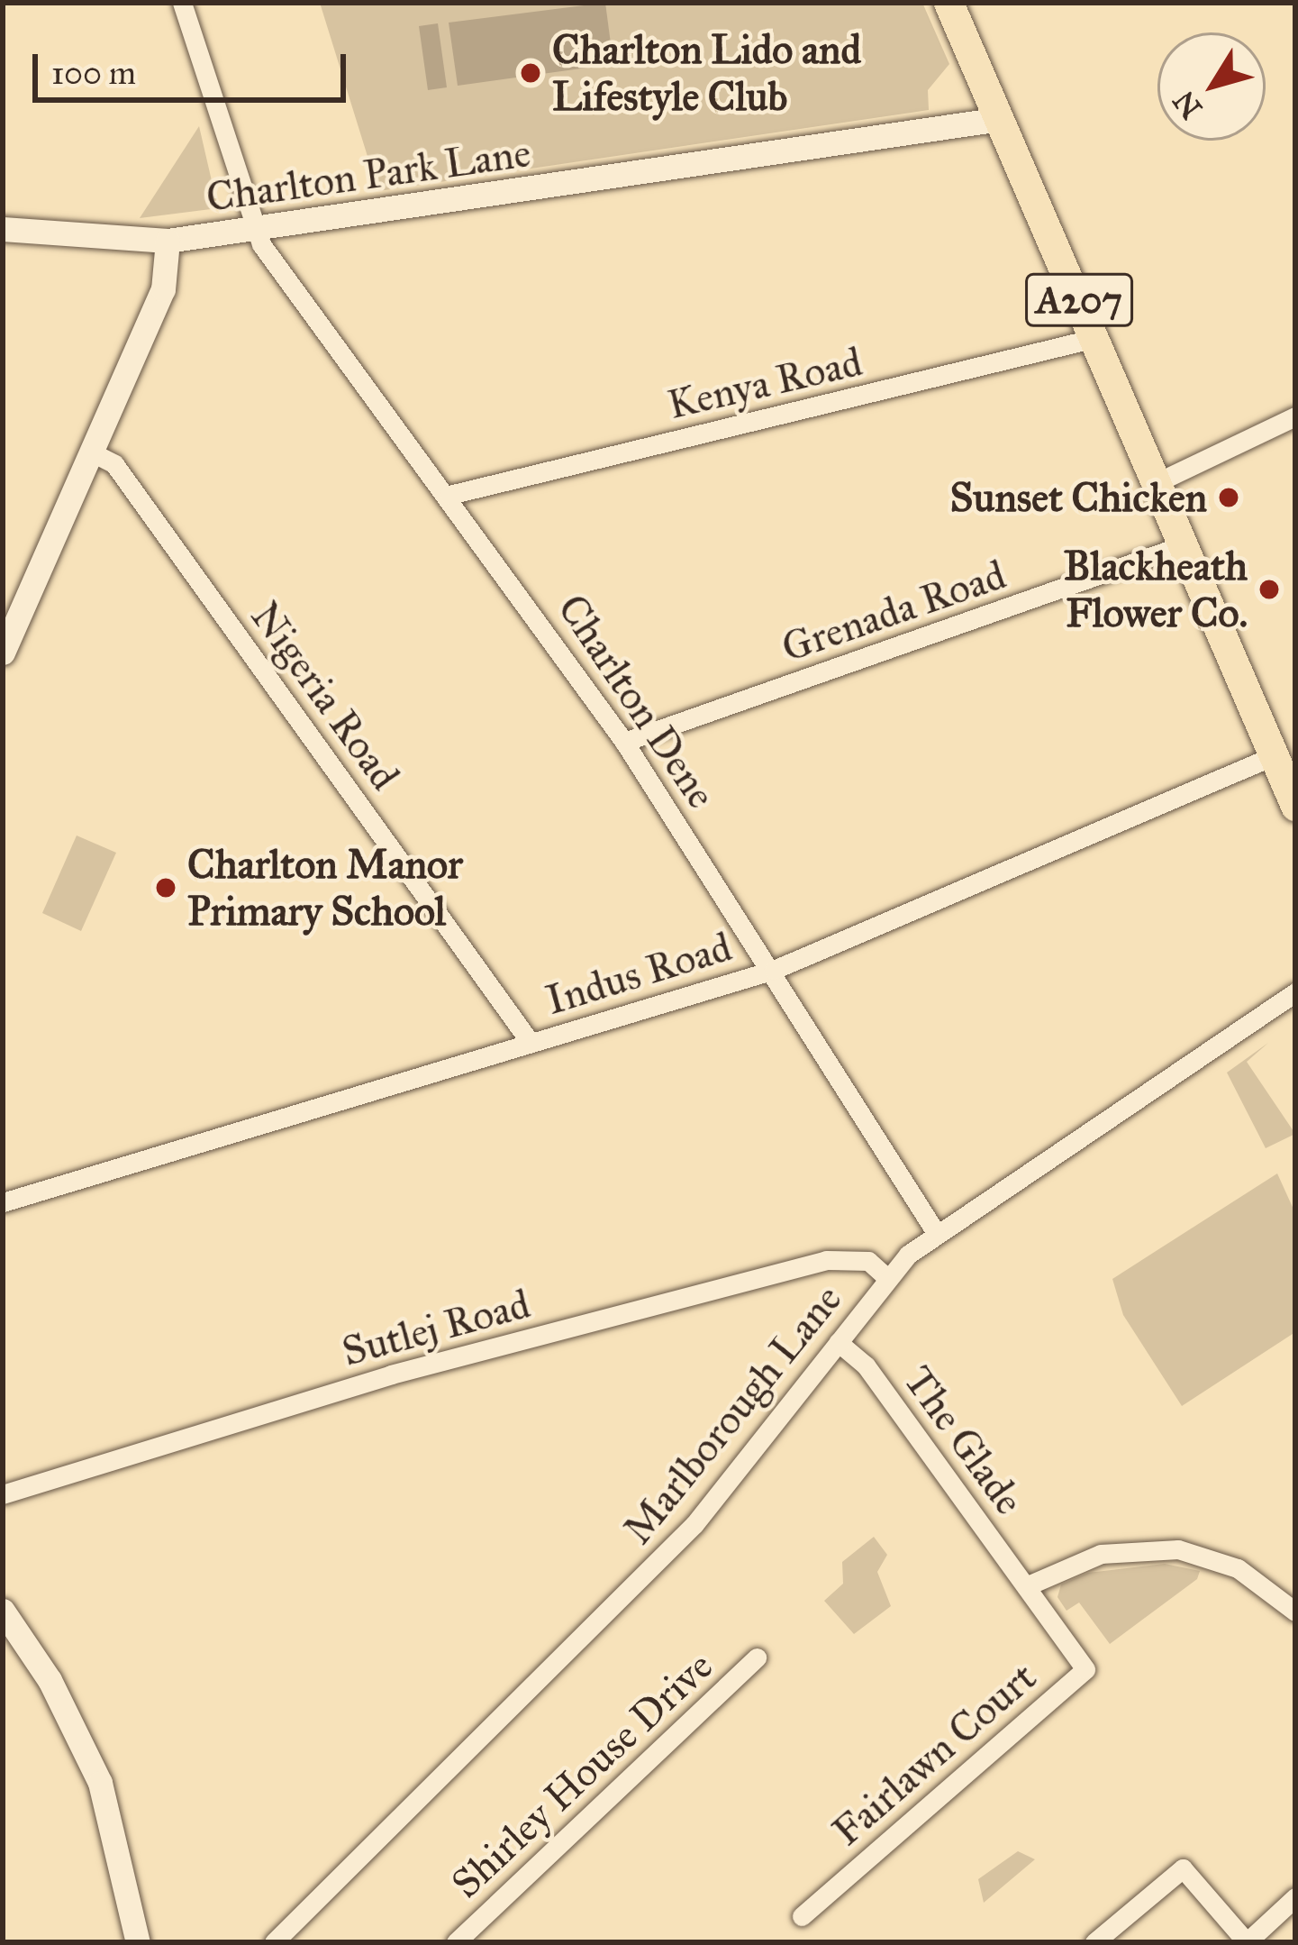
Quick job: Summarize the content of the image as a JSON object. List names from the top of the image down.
{
  "streets": {
    "main road": ["A207"],
    "street": [
      "Charlton Park Lane",
      "Kenya Road",
      "Grenada Road",
      "Nigeria Road",
      "Charlton Dene",
      "Indus Road",
      "Sutlej Road",
      "Marlborough Lane",
      "The Glade",
      "Fairlawn Court",
      "Shirley House Drive"
    ]
  },
  "crossings": [
    ["Charlton Park Lane", "A207"],
    ["Charlton Park Lane", "Charlton Dene"],
    ["A207", "Kenya Road"],
    ["A207", "Grenada Road"],
    ["A207", "Indus Road"],
    ["Kenya Road", "Charlton Dene"],
    ["Grenada Road", "Charlton Dene"],
    ["Nigeria Road", "Indus Road"],
    ["Charlton Dene", "Indus Road"],
    ["Charlton Dene", "Marlborough Lane"],
    ["Sutlej Road", "Marlborough Lane"],
    ["Marlborough Lane", "The Glade"],
    ["The Glade", "Fairlawn Court"]
  ],
  "places": [
    "Charlton Lido and Lifestyle Club",
    "Sunset Chicken",
    "Blackheath Flower Co.",
    "Charlton Manor Primary School"
  ],
  "scale_bar": "100 m",
  "north": "bottom left"
}
